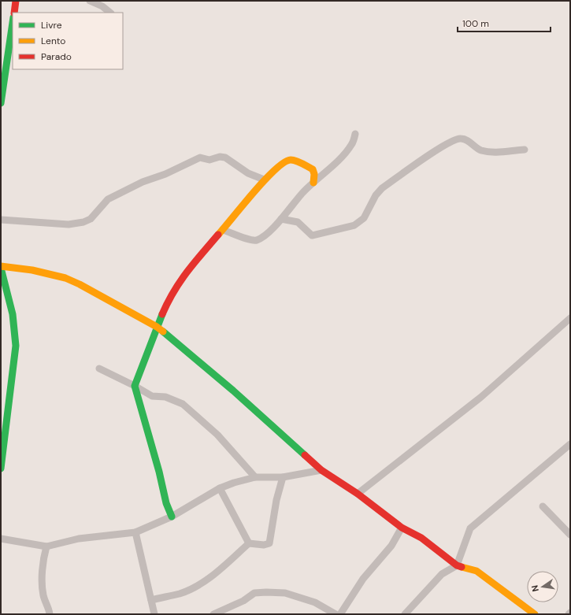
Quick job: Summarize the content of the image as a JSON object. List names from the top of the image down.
{
  "legend": ["Livre", "Lento", "Parado"],
  "scale_bar": "100 m",
  "north": "left"
}
